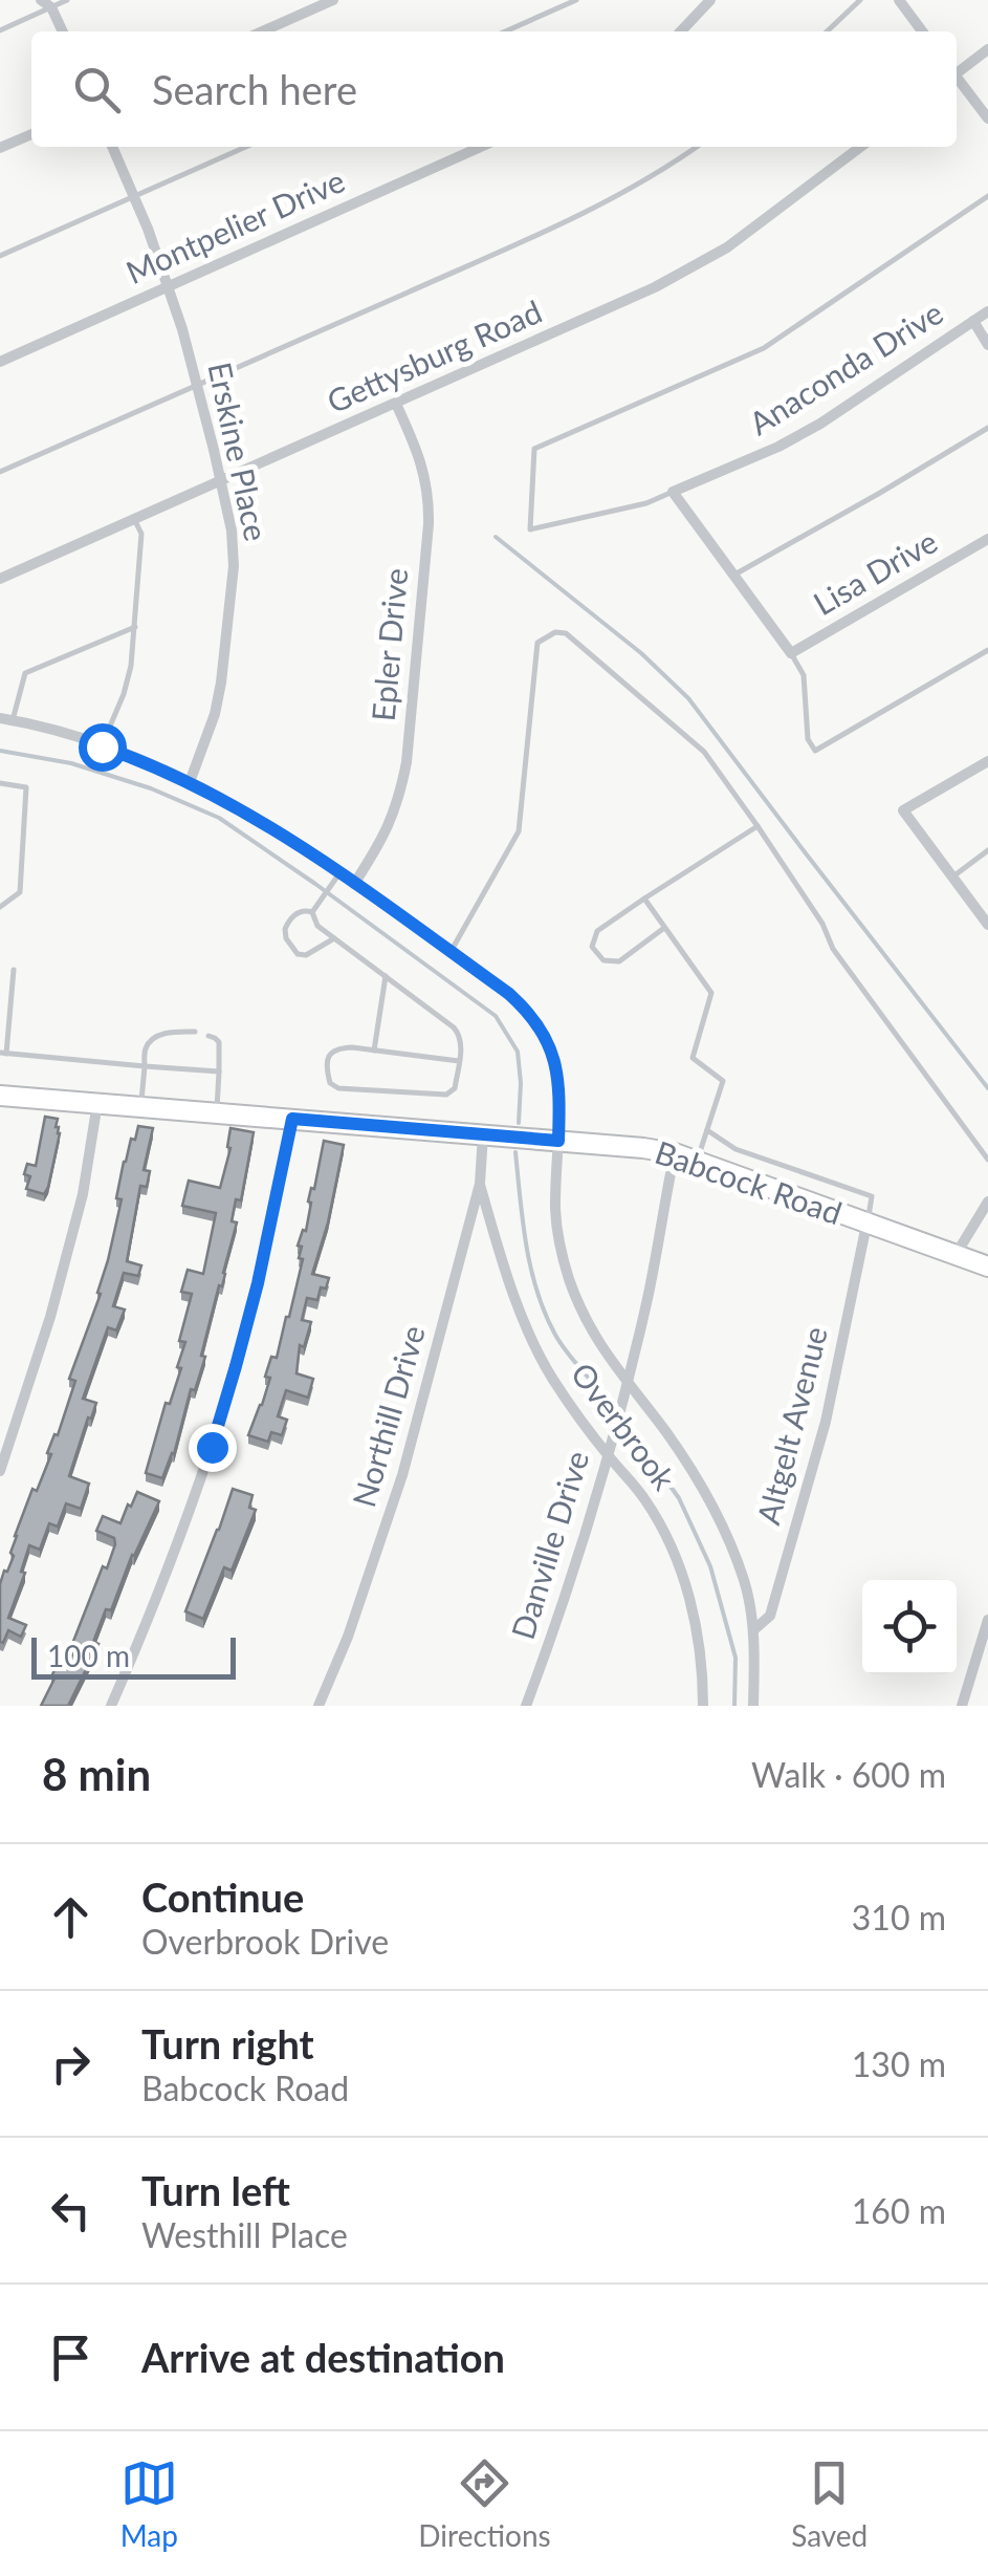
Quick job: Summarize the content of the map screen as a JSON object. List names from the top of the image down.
{
  "streets": {
    "main road": ["Babcock Road"],
    "street": [
      "Montpelier Drive",
      "Gettysburg Road",
      "Anaconda Drive",
      "Erskine Place",
      "Lisa Drive",
      "Epler Drive",
      "Northill Drive",
      "Altgelt Avenue",
      "Overbrook",
      "Danville Drive"
    ]
  },
  "crossings": [
    ["Montpelier Drive", "Erskine Place"],
    ["Gettysburg Road", "Erskine Place"],
    ["Gettysburg Road", "Epler Drive"],
    ["Babcock Road", "Northill Drive"],
    ["Babcock Road", "Altgelt Avenue"],
    ["Babcock Road", "Danville Drive"],
    ["Northill Drive", "Overbrook"],
    ["Overbrook", "Danville Drive"]
  ],
  "scale_bar": "100 m",
  "page": {
    "search": "Search here",
    "scale": "100 m",
    "heading": ["8 min", "Walk · 600 m"],
    "list": [
      ["Continue", "Overbrook Drive", "310 m"],
      ["Turn right", "Babcock Road", "130 m"],
      ["Turn left", "Westhill Place", "160 m"],
      "Arrive at destination"
    ],
    "nav": ["Map", "Directions", "Saved"]
  }
}
